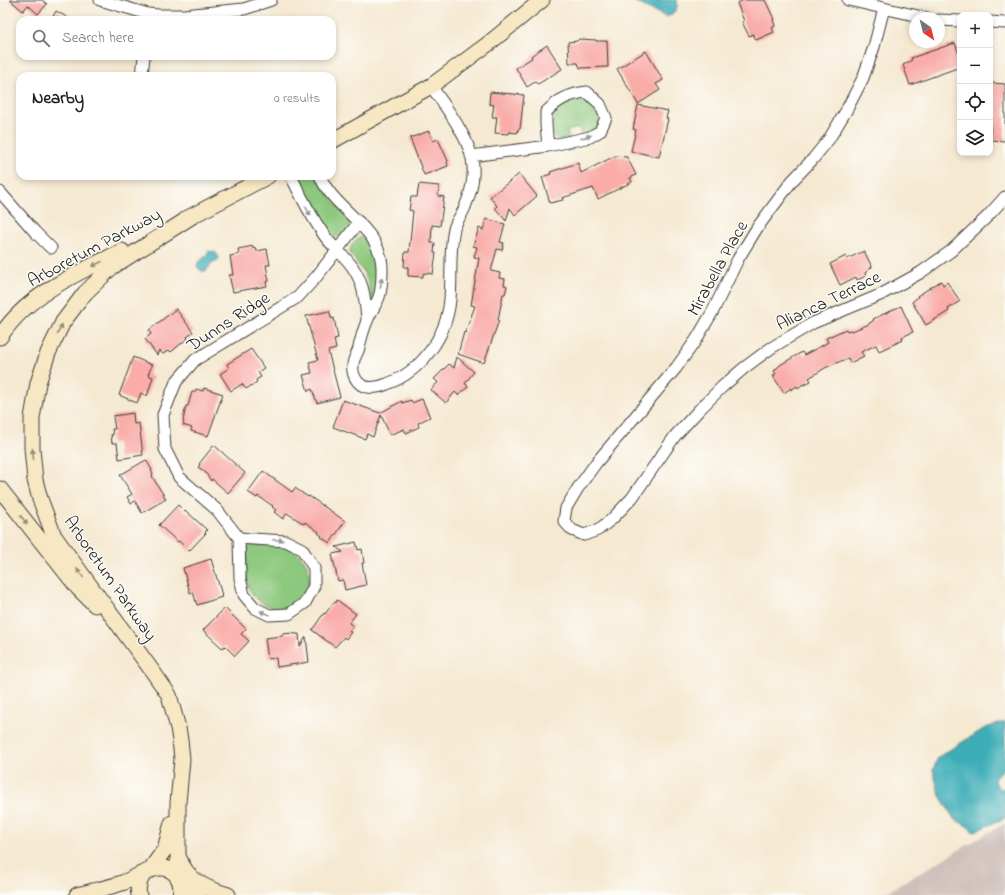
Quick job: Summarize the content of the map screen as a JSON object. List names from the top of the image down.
{
  "streets": {
    "street": [
      "Arboretum Parkway",
      "Mirabella Place",
      "Alianca Terrace",
      "Dunns Ridge"
    ]
  },
  "crossings": [
    ["Mirabella Place", "Alianca Terrace"]
  ],
  "north": "bottom right",
  "page": {
    "map_buttons": ["+", "−"],
    "search": "Search here",
    "heading": ["Nearby", "0 results"]
  }
}
